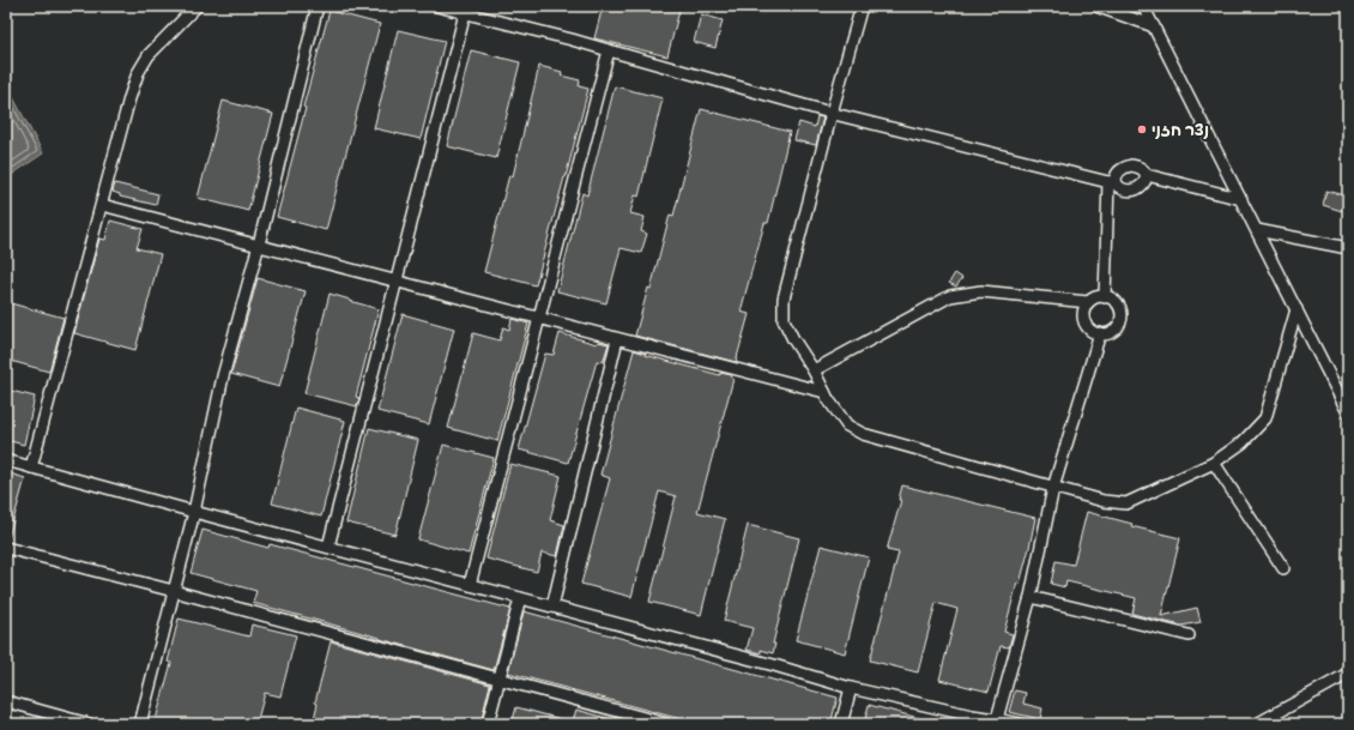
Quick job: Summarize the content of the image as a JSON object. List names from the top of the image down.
{
  "places": ["נצר חזני"]
}
